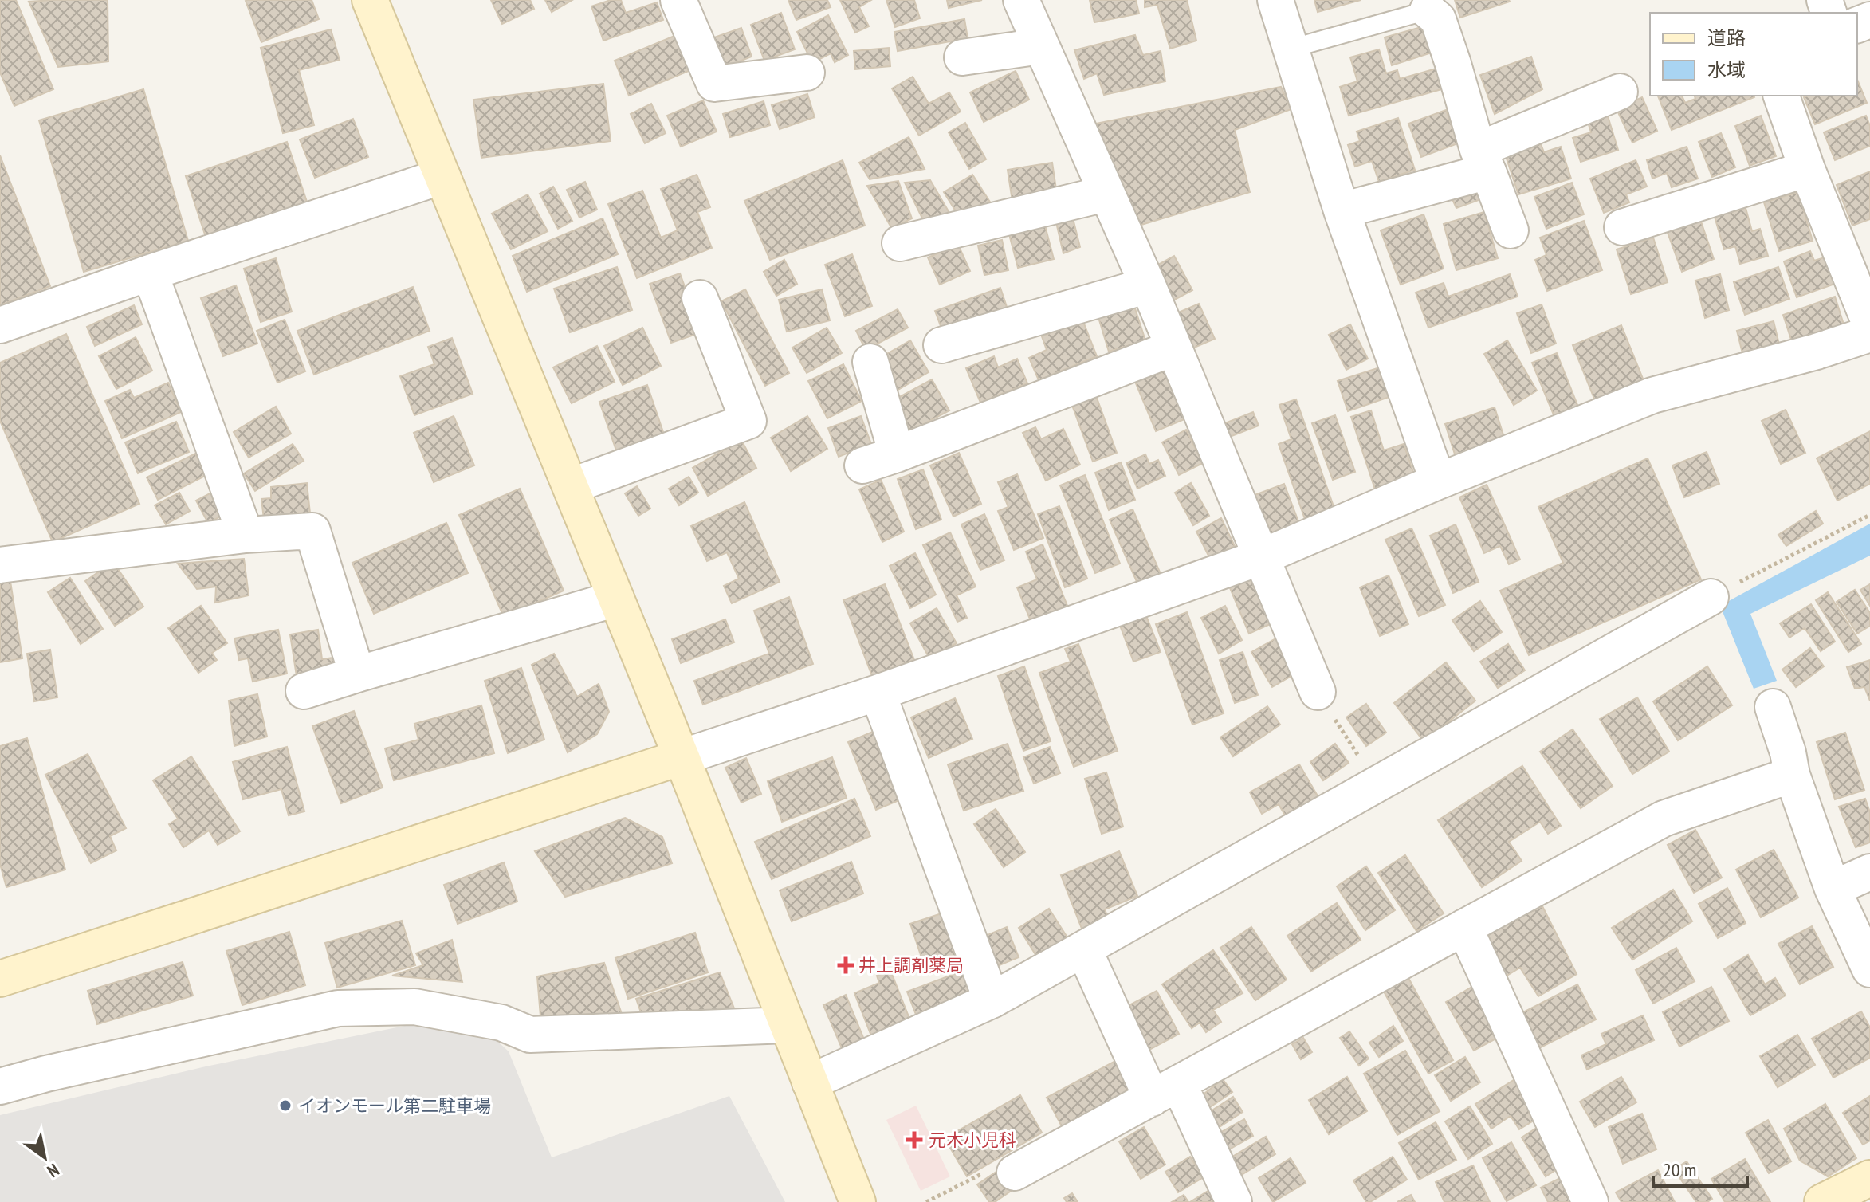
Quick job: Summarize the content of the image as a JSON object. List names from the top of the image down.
{
  "places": {
    "health": ["井上調剤薬局", "元木小児科"],
    "other": ["イオンモール第二駐車場"]
  },
  "legend": ["道路", "水域"],
  "scale_bar": "20 m",
  "north": "bottom right"
}
